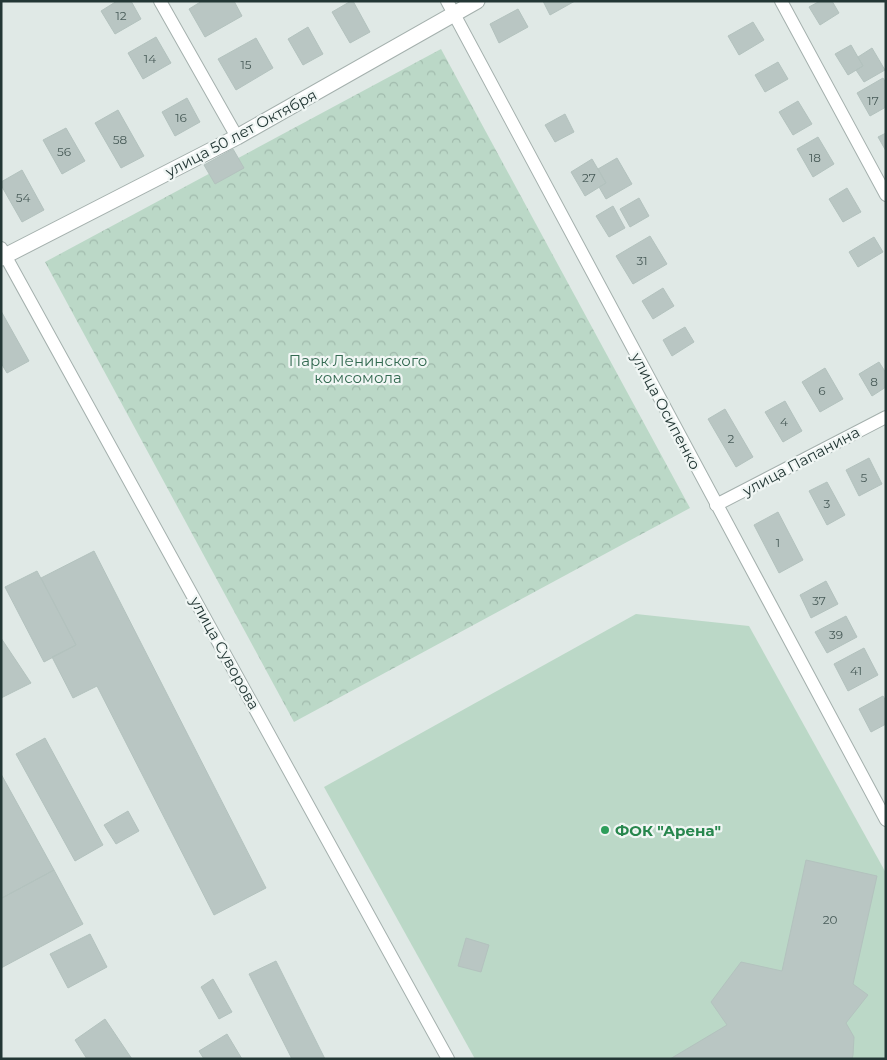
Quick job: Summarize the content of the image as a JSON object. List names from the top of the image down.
{
  "streets": {
    "street": [
      "улица 50 лет Октября",
      "улица Осипенко",
      "улица Папанина",
      "улица Суворова"
    ]
  },
  "crossings": [
    ["улица 50 лет Октября", "улица Осипенко"],
    ["улица 50 лет Октября", "улица Суворова"],
    ["улица Осипенко", "улица Папанина"]
  ],
  "parks": ["Парк Ленинского комсомола"],
  "places": ["ФОК \"Арена\""],
  "house_numbers": [
    "12",
    "14",
    "15",
    "17",
    "16",
    "58",
    "56",
    "18",
    "27",
    "54",
    "31",
    "8",
    "6",
    "4",
    "2",
    "5",
    "3",
    "1",
    "37",
    "39",
    "41",
    "20"
  ]
}
